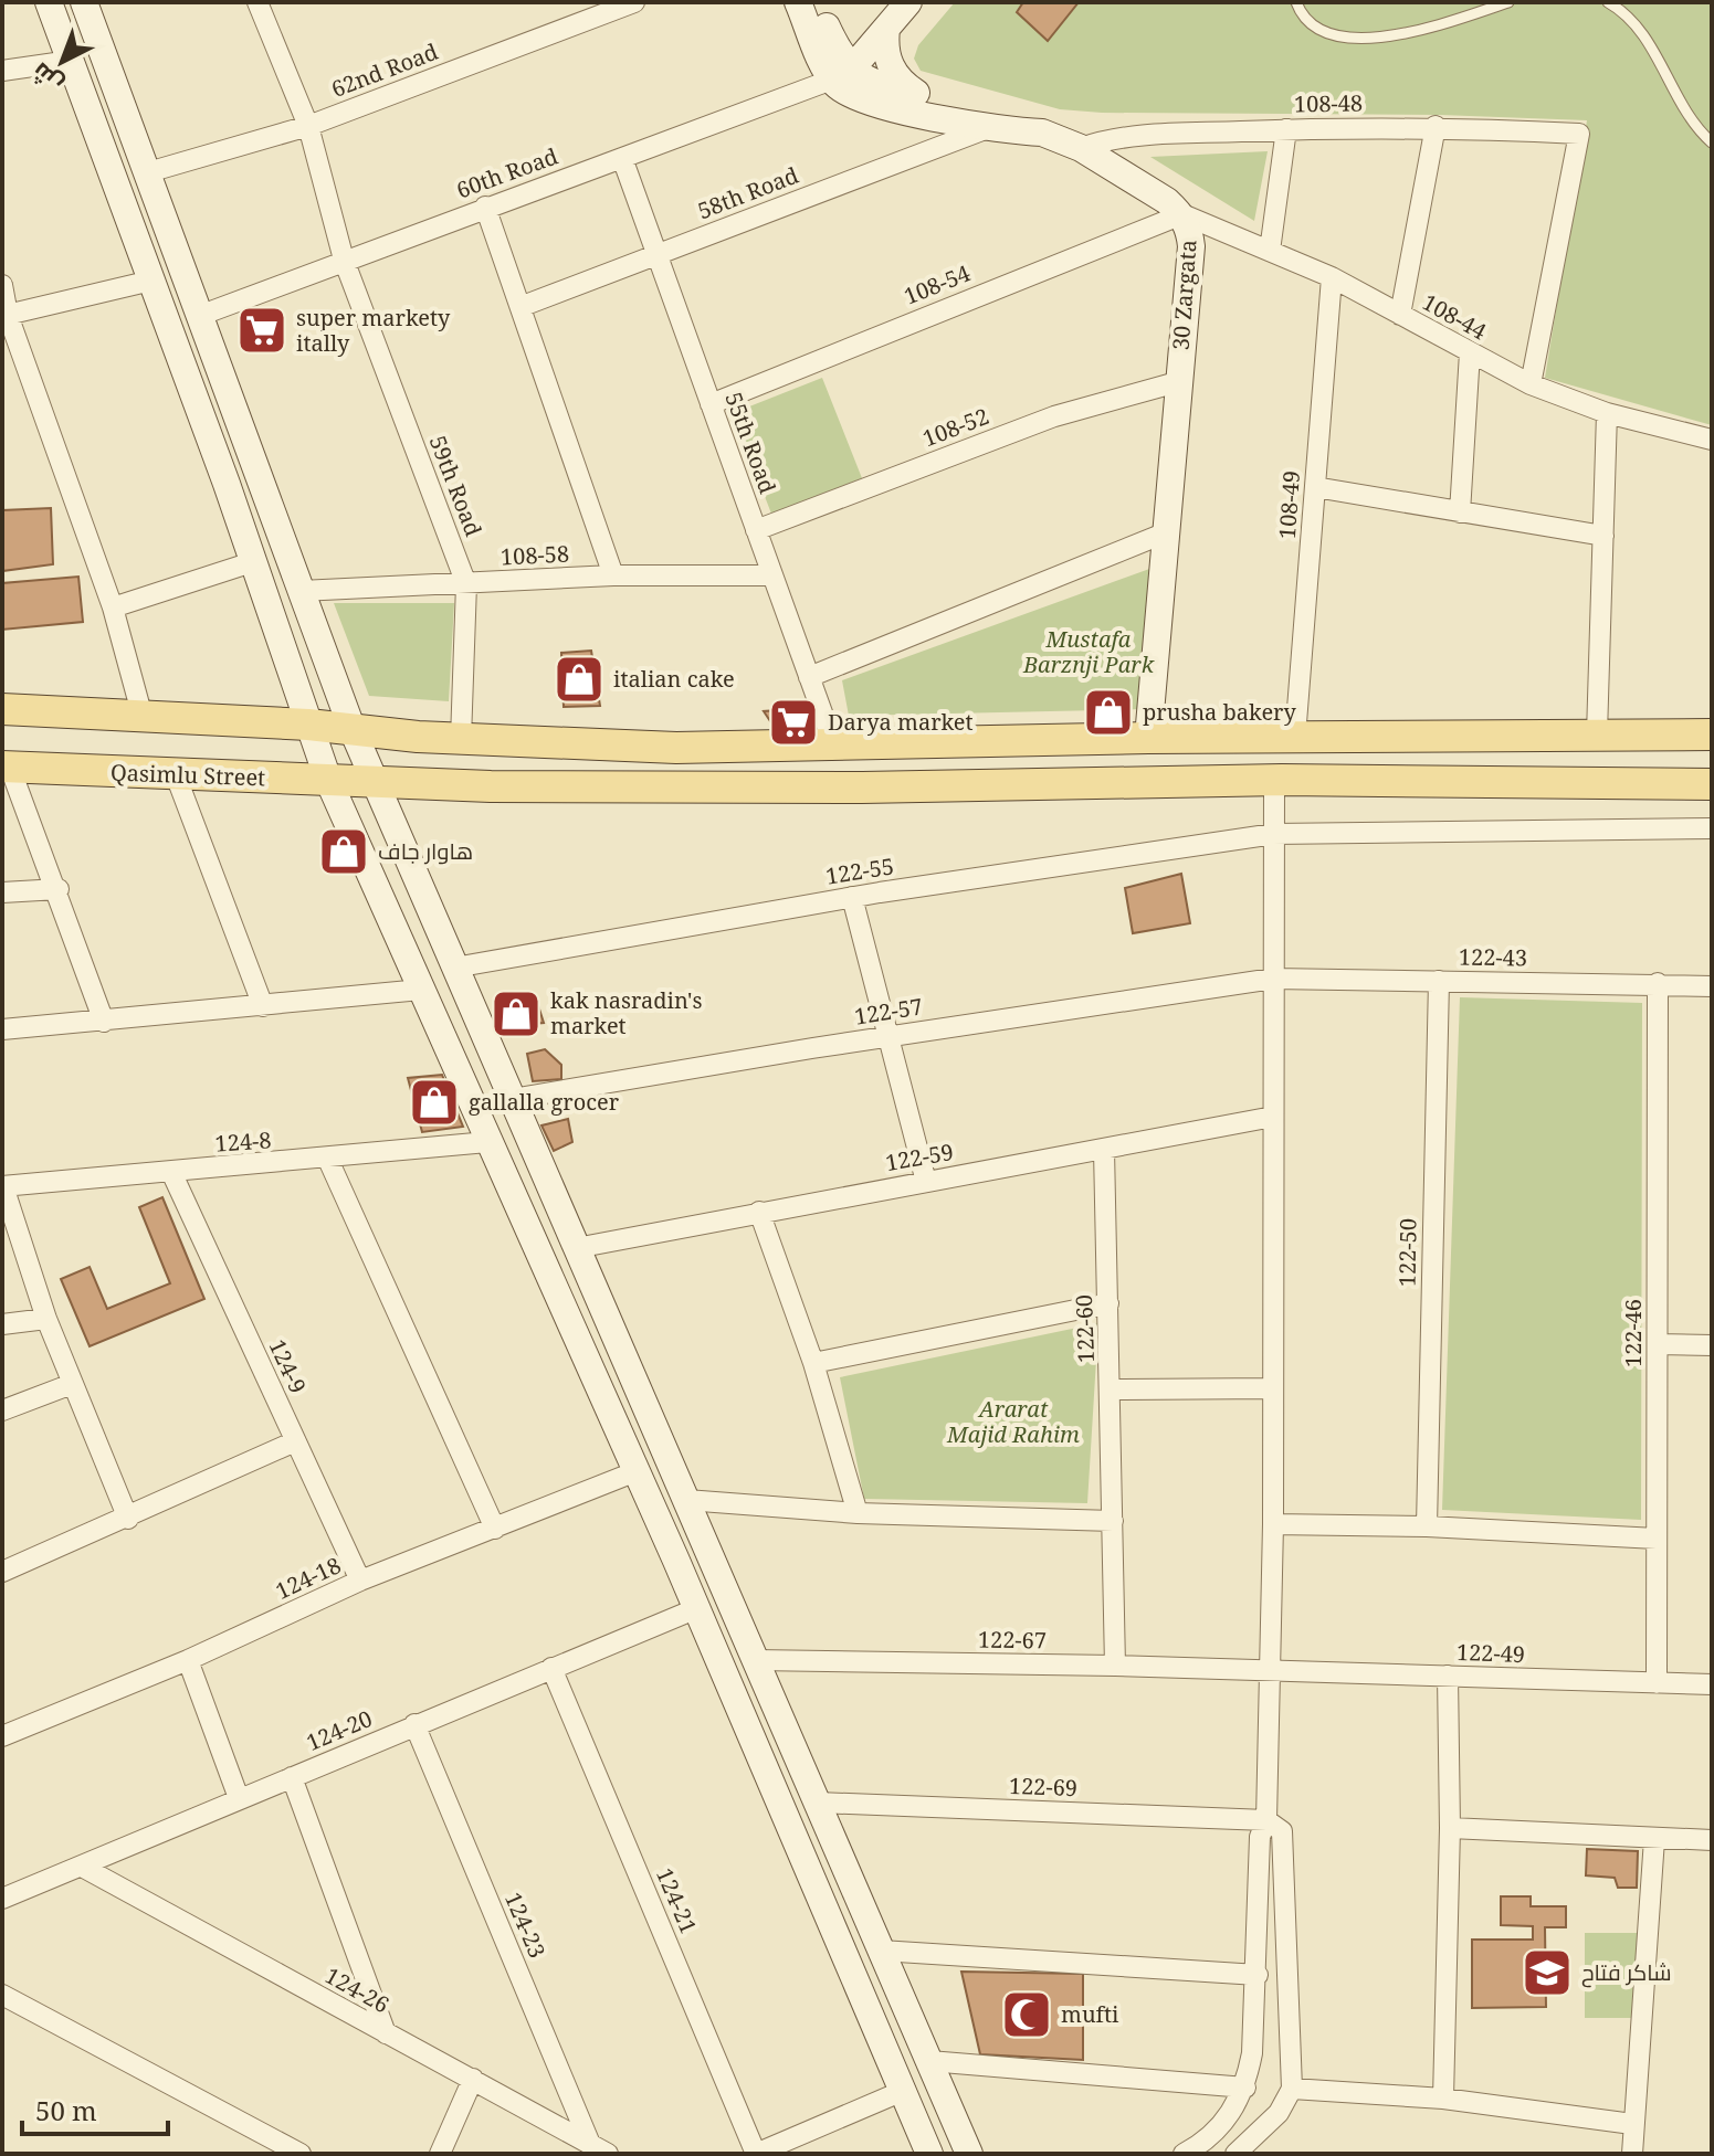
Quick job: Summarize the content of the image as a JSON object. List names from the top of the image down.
{
  "streets": {
    "main road": ["30 Zargata", "Qasimlu Street"],
    "street": [
      "62nd Road",
      "108-48",
      "60th Road",
      "58th Road",
      "108-54",
      "108-44",
      "108-52",
      "55th Road",
      "59th Road",
      "108-49",
      "108-58",
      "122-55",
      "122-43",
      "122-57",
      "124-8",
      "122-59",
      "122-50",
      "122-60",
      "122-46",
      "124-9",
      "124-18",
      "122-67",
      "122-49",
      "124-20",
      "122-69",
      "124-21",
      "124-23",
      "124-26"
    ]
  },
  "crossings": [
    ["62nd Road", "59th Road"],
    ["108-48", "30 Zargata"],
    ["108-48", "108-44"],
    ["60th Road", "30 Zargata"],
    ["60th Road", "55th Road"],
    ["60th Road", "59th Road"],
    ["58th Road", "30 Zargata"],
    ["58th Road", "55th Road"],
    ["108-54", "30 Zargata"],
    ["108-54", "108-44"],
    ["108-54", "55th Road"],
    ["30 Zargata", "108-44"],
    ["30 Zargata", "108-52"],
    ["108-44", "108-49"],
    ["108-52", "55th Road"],
    ["55th Road", "108-58"],
    ["59th Road", "108-58"],
    ["122-43", "122-57"],
    ["122-43", "122-50"],
    ["122-43", "122-46"],
    ["124-8", "124-9"],
    ["122-59", "122-60"],
    ["122-60", "122-67"],
    ["122-46", "122-49"],
    ["124-9", "124-18"],
    ["122-67", "122-49"],
    ["124-20", "124-21"],
    ["124-20", "124-23"],
    ["124-20", "124-26"],
    ["124-23", "124-26"]
  ],
  "parks": ["Mustafa Barznji Park", "Ararat Majid Rahim"],
  "places": {
    "supermarket": ["super markety itally", "Darya market"],
    "shop": [
      "italian cake",
      "prusha bakery",
      "هاوار جاف",
      "kak nasradin's market",
      "gallalla grocer"
    ],
    "school or university": ["شاكر فتاح"],
    "mosque": ["mufti"]
  },
  "scale_bar": "50 m",
  "north": "bottom left"
}
